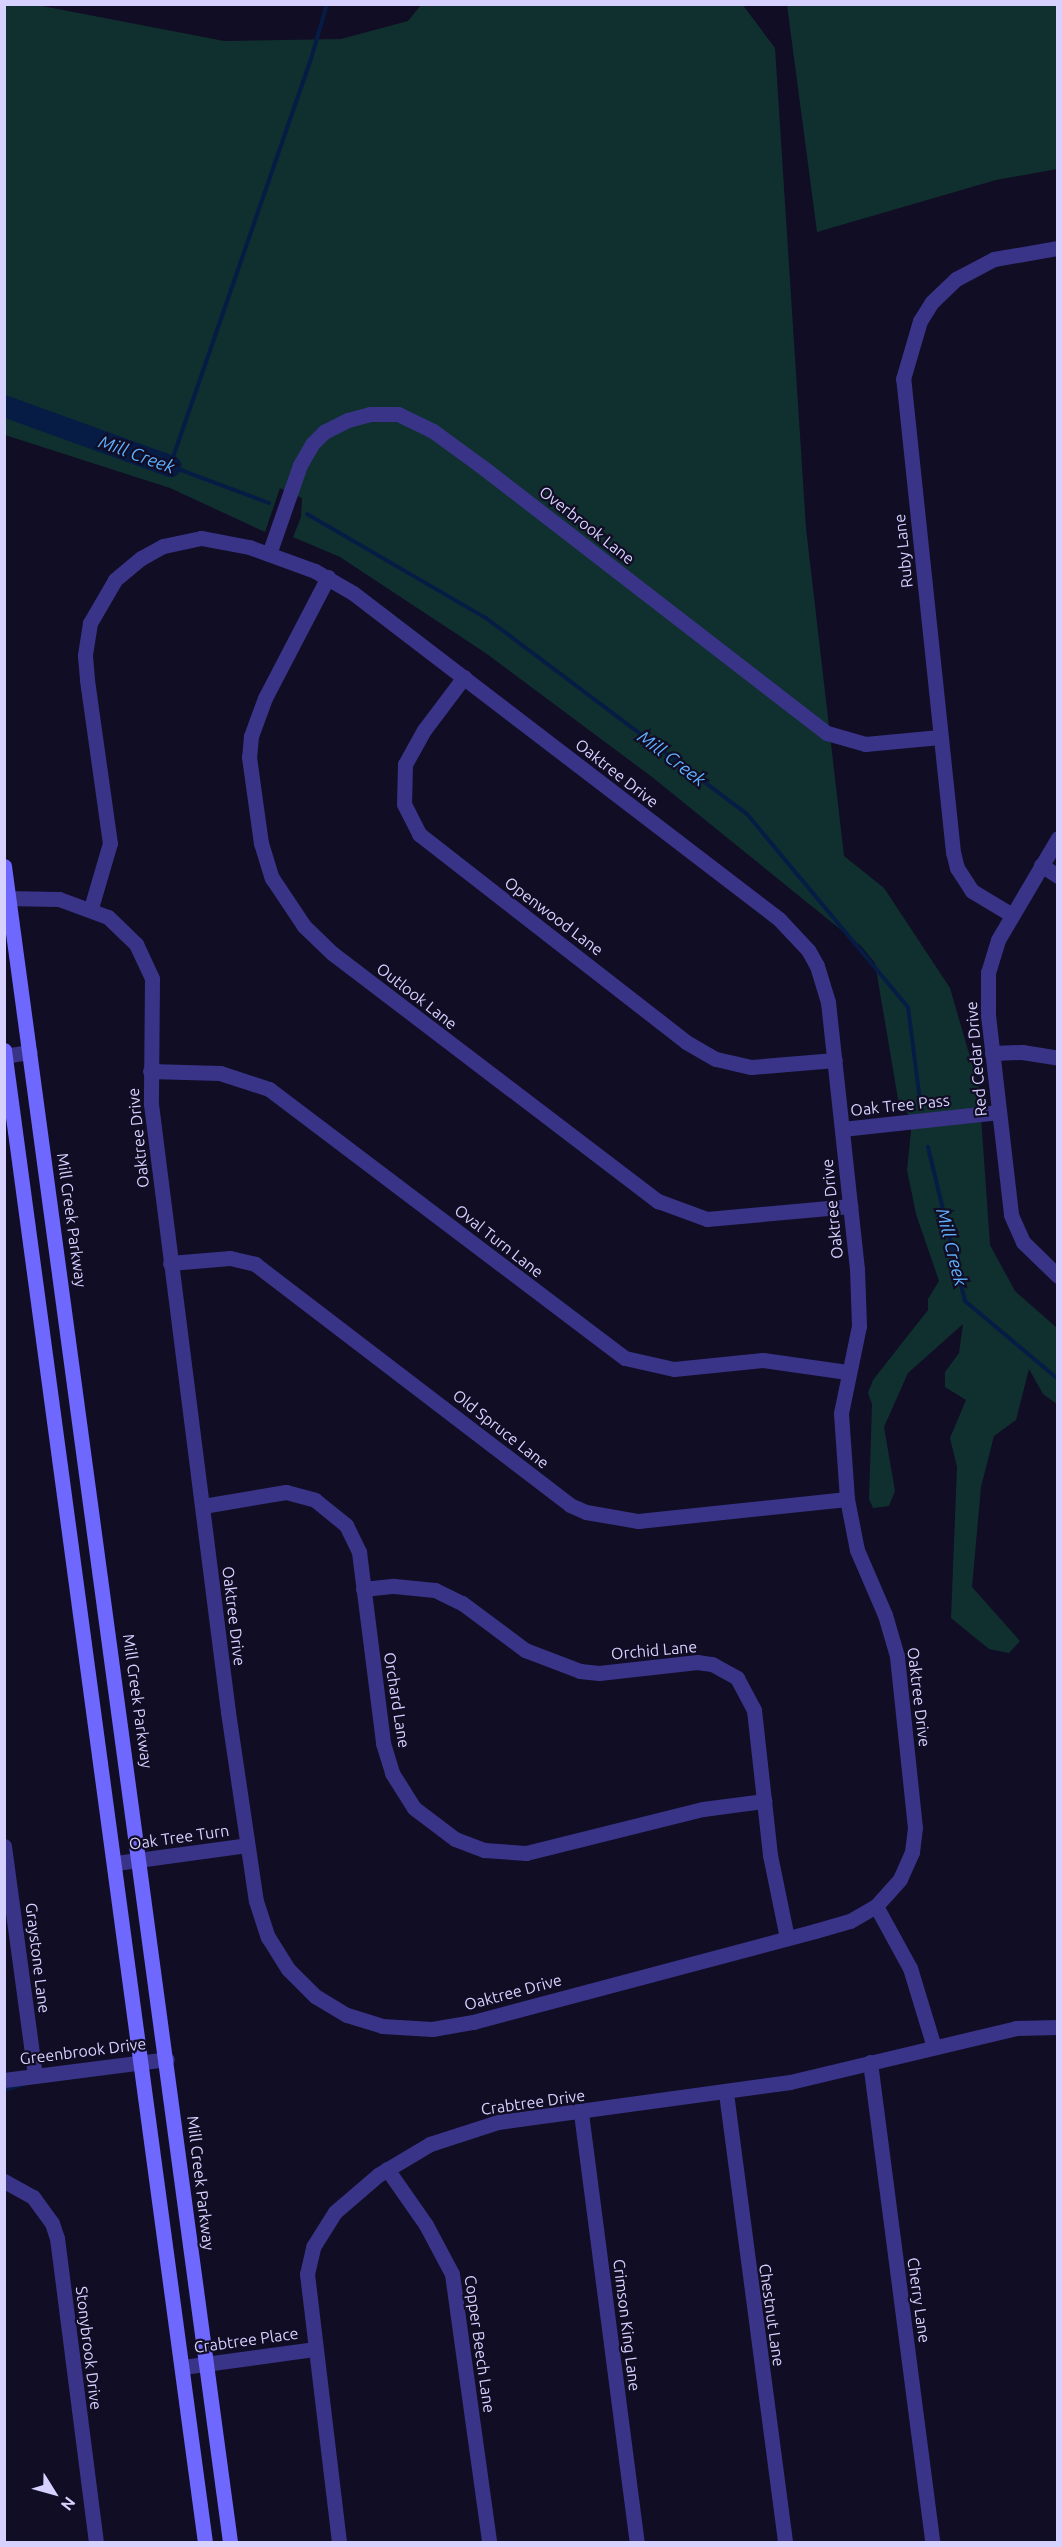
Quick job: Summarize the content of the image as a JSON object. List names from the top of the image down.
{
  "streets": {
    "main road": ["Mill Creek Parkway"],
    "street": [
      "Overbrook Lane",
      "Ruby Lane",
      "Oaktree Drive",
      "Openwood Lane",
      "Outlook Lane",
      "Red Cedar Drive",
      "Oak Tree Pass",
      "Oval Turn Lane",
      "Old Spruce Lane",
      "Orchid Lane",
      "Orchard Lane",
      "Oak Tree Turn",
      "Graystone Lane",
      "Greenbrook Drive",
      "Crabtree Drive",
      "Cherry Lane",
      "Chestnut Lane",
      "Crimson King Lane",
      "Crabtree Place",
      "Copper Beech Lane",
      "Stonybrook Drive"
    ]
  },
  "crossings": [
    ["Overbrook Lane", "Ruby Lane"],
    ["Overbrook Lane", "Oaktree Drive"],
    ["Ruby Lane", "Red Cedar Drive"],
    ["Oaktree Drive", "Openwood Lane"],
    ["Oaktree Drive", "Outlook Lane"],
    ["Oaktree Drive", "Oak Tree Pass"],
    ["Oaktree Drive", "Mill Creek Parkway"],
    ["Oaktree Drive", "Oval Turn Lane"],
    ["Oaktree Drive", "Old Spruce Lane"],
    ["Oaktree Drive", "Orchid Lane"],
    ["Oaktree Drive", "Orchard Lane"],
    ["Oaktree Drive", "Oak Tree Turn"],
    ["Red Cedar Drive", "Oak Tree Pass"],
    ["Mill Creek Parkway", "Oak Tree Turn"],
    ["Mill Creek Parkway", "Greenbrook Drive"],
    ["Mill Creek Parkway", "Crabtree Place"],
    ["Orchid Lane", "Orchard Lane"],
    ["Graystone Lane", "Greenbrook Drive"],
    ["Crabtree Drive", "Cherry Lane"],
    ["Crabtree Drive", "Chestnut Lane"],
    ["Crabtree Drive", "Crimson King Lane"],
    ["Crabtree Drive", "Crabtree Place"],
    ["Crabtree Drive", "Copper Beech Lane"]
  ],
  "water": ["Mill Creek"],
  "north": "bottom right"
}
